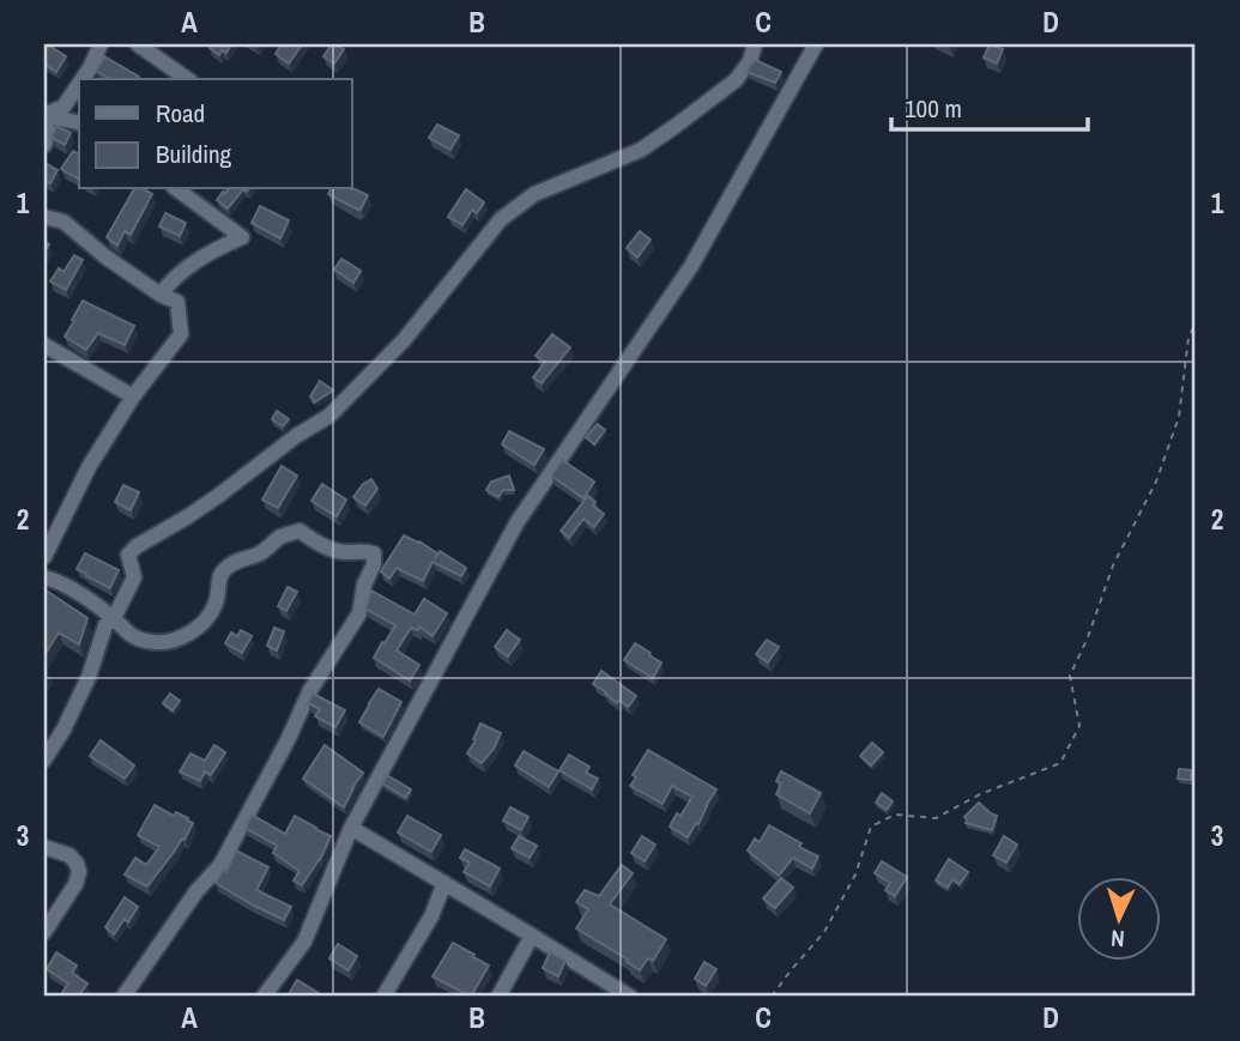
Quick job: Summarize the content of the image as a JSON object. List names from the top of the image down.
{
  "legend": ["Road", "Building"],
  "scale_bar": "100 m",
  "north": "bottom",
  "grid": {
    "columns": [
      "A",
      "B",
      "C",
      "D"
    ],
    "rows": ["1", "2", "3"]
  }
}
